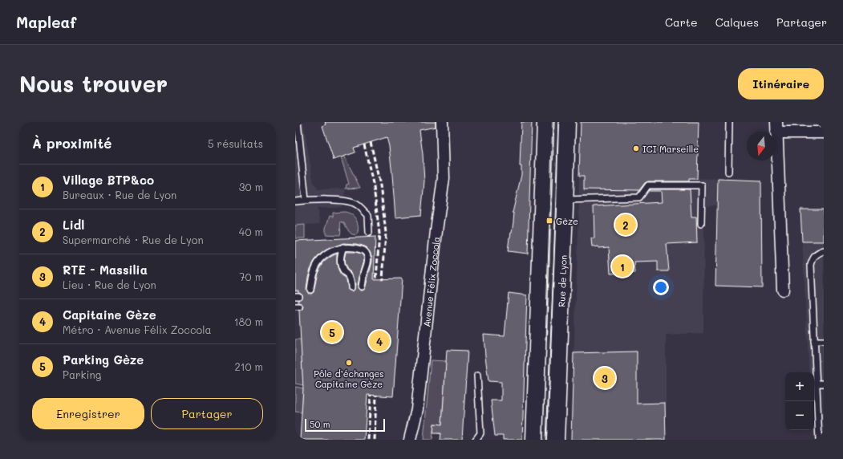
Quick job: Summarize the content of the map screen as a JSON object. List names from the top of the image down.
{
  "streets": {
    "street": ["Rue de Lyon", "Avenue Félix Zoccola"]
  },
  "places": {
    "other": ["ICI Marseille", "Pôle d’échanges Capitaine Gèze"],
    "transit": ["Gèze"]
  },
  "scale_bar": "50 m",
  "north": "bottom",
  "page": {
    "header": "Mapleaf",
    "nav": ["Carte", "Calques", "Partager"],
    "buttons": [
      "Itinéraire",
      ["Enregistrer", "Partager"]
    ],
    "title": "Nous trouver",
    "heading": ["À proximité", "5 résultats"],
    "list": [
      {
        "mark": "1",
        "name": "Village BTP&co",
        "note": "Bureaux · Rue de Lyon",
        "value": "30 m"
      },
      {
        "mark": "2",
        "name": "Lidl",
        "note": "Supermarché · Rue de Lyon",
        "value": "40 m"
      },
      {
        "mark": "3",
        "name": "RTE - Massilia",
        "note": "Lieu · Rue de Lyon",
        "value": "70 m"
      },
      {
        "mark": "4",
        "name": "Capitaine Gèze",
        "note": "Métro · Avenue Félix Zoccola",
        "value": "180 m"
      },
      {
        "mark": "5",
        "name": "Parking Gèze",
        "note": "Parking",
        "value": "210 m"
      }
    ],
    "pins": [
      "2",
      "1",
      "5",
      "4",
      "3"
    ],
    "map_buttons": ["+", "−"],
    "scale": "50 m"
  }
}
